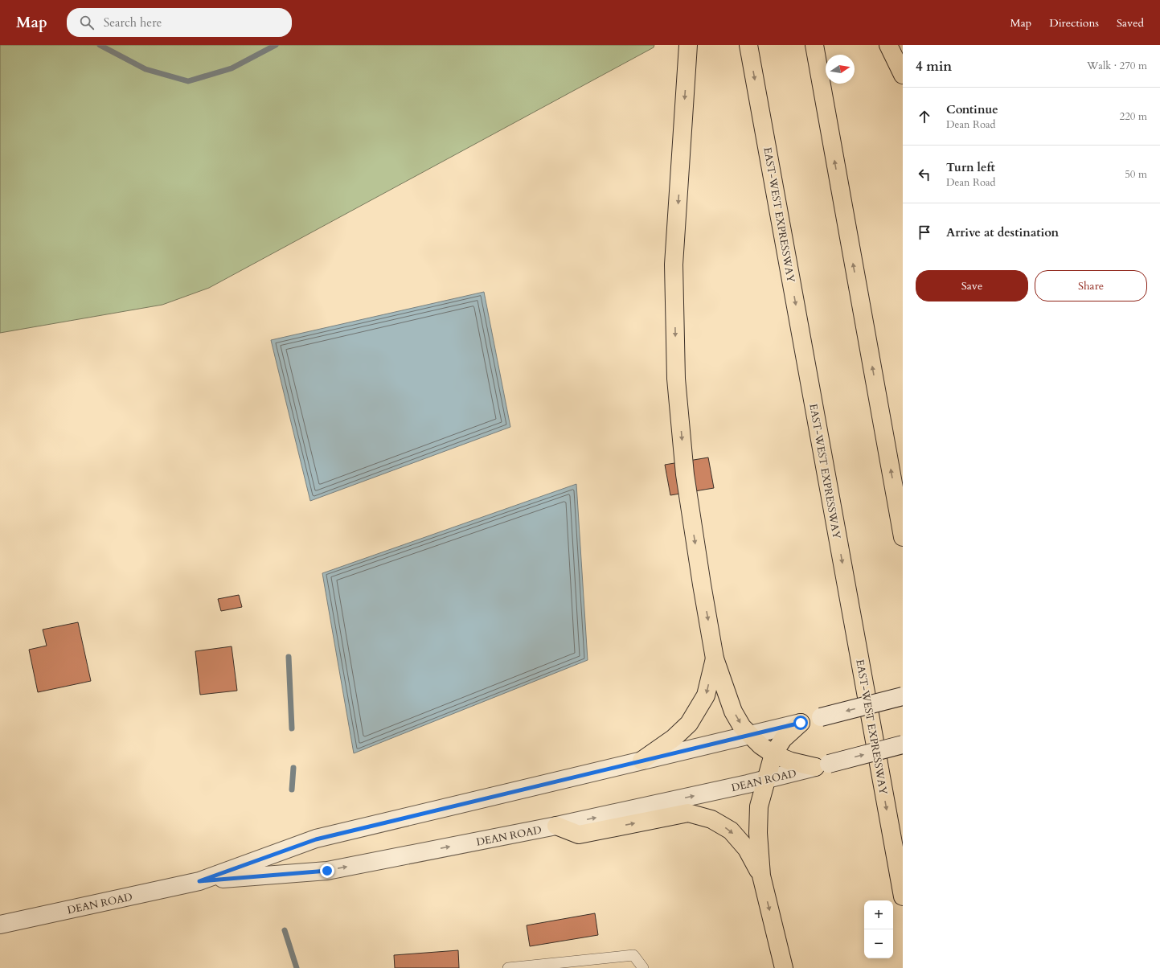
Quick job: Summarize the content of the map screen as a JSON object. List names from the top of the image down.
{
  "streets": {
    "highway": ["EAST-WEST EXPRESSWAY"],
    "street": ["DEAN ROAD"]
  },
  "north": "right",
  "page": {
    "header": "Map",
    "search": "Search here",
    "nav": ["Map", "Directions", "Saved"],
    "heading": ["4 min", "Walk · 270 m"],
    "list": [
      ["Continue", "Dean Road", "220 m"],
      ["Turn left", "Dean Road", "50 m"],
      "Arrive at destination"
    ],
    "buttons": ["Save", "Share"],
    "map_buttons": ["+", "−"]
  }
}
